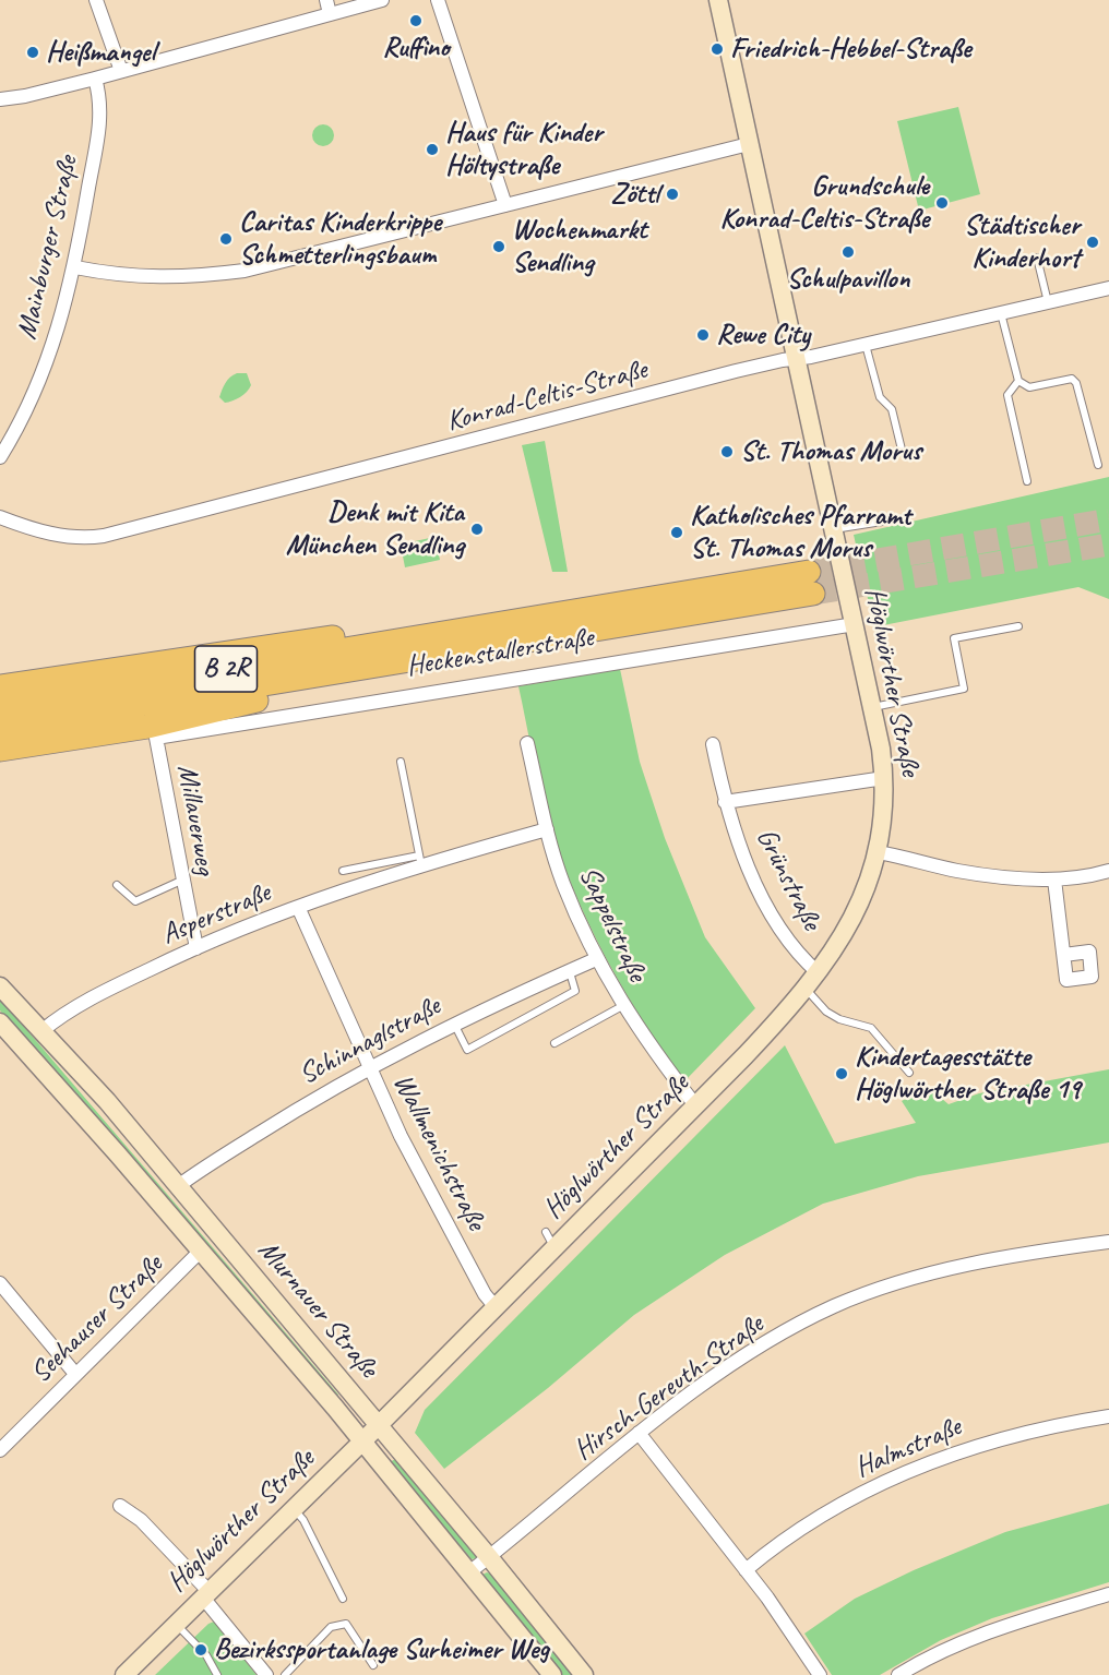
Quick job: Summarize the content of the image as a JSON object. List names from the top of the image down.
{
  "streets": {
    "highway": ["Heckenstallerstraße", "B 2R"],
    "street": [
      "Mainburger Straße",
      "Konrad-Celtis-Straße",
      "Höglwörther Straße",
      "Millauerweg",
      "Grünstraße",
      "Asperstraße",
      "Sappelstraße",
      "Schinnaglstraße",
      "Wallmenichstraße",
      "Murnauer Straße",
      "Seehauser Straße",
      "Hirsch-Gereuth-Straße",
      "Halmstraße"
    ]
  },
  "crossings": [
    ["Heckenstallerstraße", "B 2R"],
    ["Heckenstallerstraße", "Höglwörther Straße"],
    ["Heckenstallerstraße", "Millauerweg"],
    ["Höglwörther Straße", "Grünstraße"],
    ["Höglwörther Straße", "Sappelstraße"],
    ["Höglwörther Straße", "Wallmenichstraße"],
    ["Höglwörther Straße", "Murnauer Straße"],
    ["Millauerweg", "Asperstraße"],
    ["Asperstraße", "Sappelstraße"],
    ["Asperstraße", "Wallmenichstraße"],
    ["Asperstraße", "Murnauer Straße"],
    ["Sappelstraße", "Schinnaglstraße"],
    ["Schinnaglstraße", "Wallmenichstraße"],
    ["Schinnaglstraße", "Murnauer Straße"],
    ["Murnauer Straße", "Seehauser Straße"],
    ["Murnauer Straße", "Hirsch-Gereuth-Straße"]
  ],
  "places": [
    "Ruffino",
    "Friedrich-Hebbel-Straße",
    "Heißmangel",
    "Haus für Kinder Höltystraße",
    "Zöttl",
    "Grundschule Konrad-Celtis-Straße",
    "Caritas Kinderkrippe Schmetterlingsbaum",
    "Städtischer Kinderhort",
    "Wochenmarkt Sendling",
    "Schulpavillon",
    "Rewe City",
    "St. Thomas Morus",
    "Denk mit Kita München Sendling",
    "Katholisches Pfarramt St. Thomas Morus",
    "Kindertagesstätte Höglwörther Straße 19",
    "Bezirkssportanlage Surheimer Weg"
  ]
}
